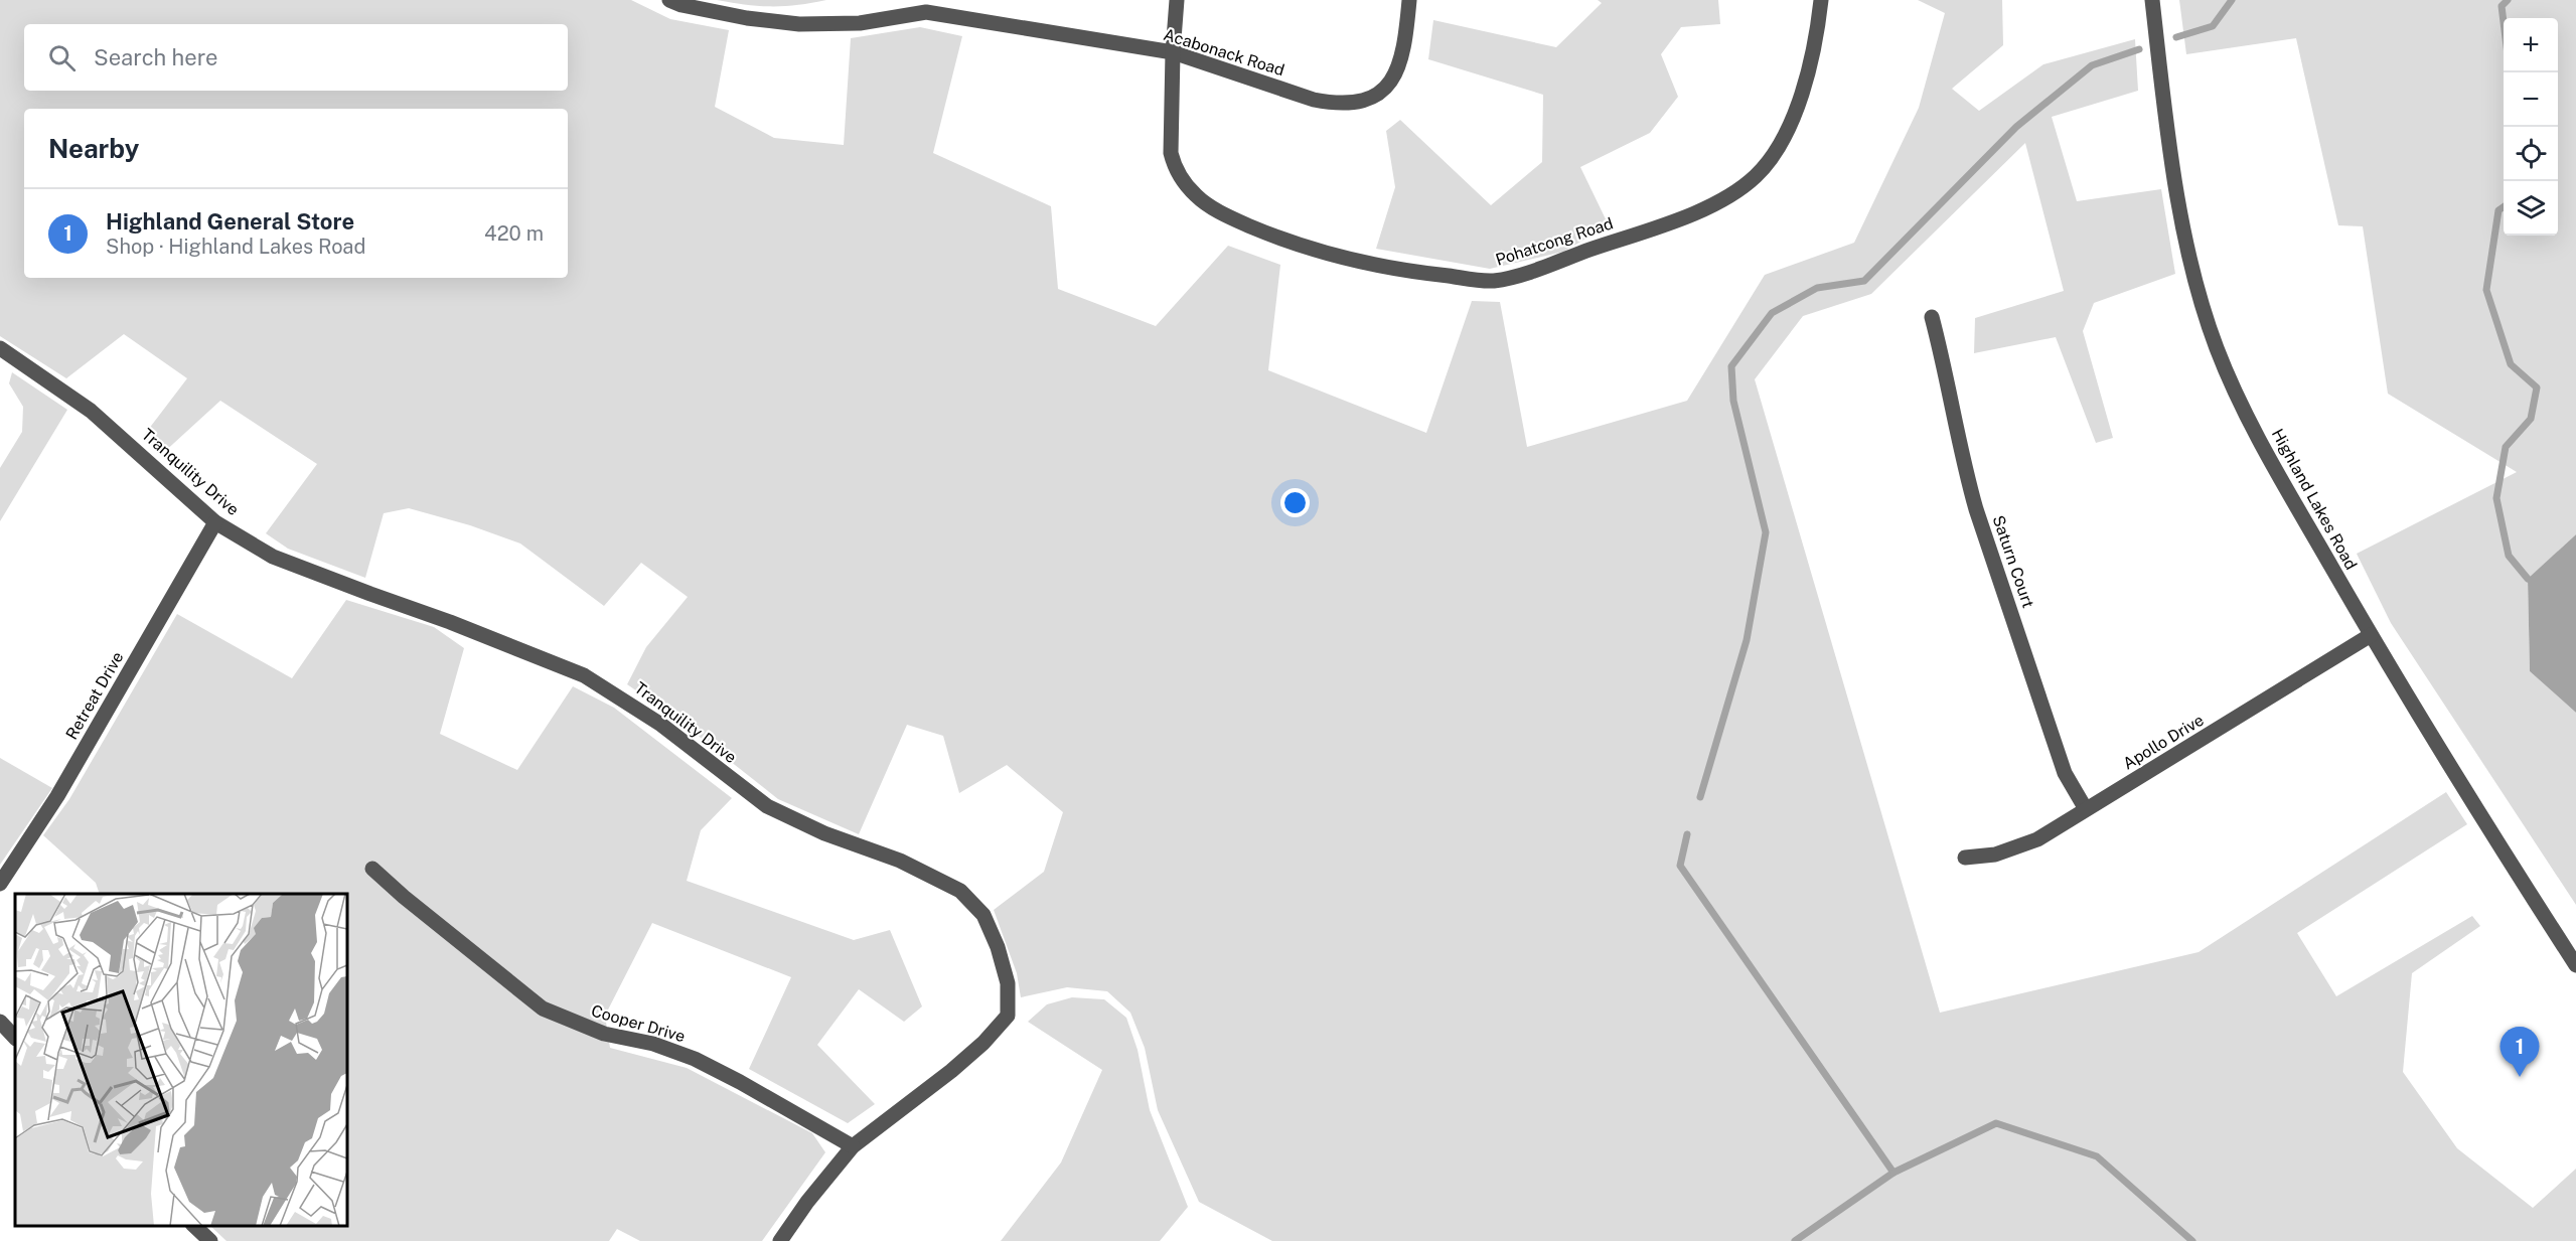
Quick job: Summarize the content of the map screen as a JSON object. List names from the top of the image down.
{
  "streets": {
    "street": [
      "Acabonack Road",
      "Pohatcong Road",
      "Tranquility Drive",
      "Highland Lakes Road",
      "Saturn Court",
      "Retreat Drive",
      "Apollo Drive",
      "Cooper Drive"
    ]
  },
  "crossings": [
    ["Acabonack Road", "Pohatcong Road"],
    ["Tranquility Drive", "Retreat Drive"],
    ["Tranquility Drive", "Cooper Drive"],
    ["Highland Lakes Road", "Apollo Drive"],
    ["Saturn Court", "Apollo Drive"]
  ],
  "page": {
    "map_buttons": ["+", "−"],
    "search": "Search here",
    "heading": "Nearby",
    "list": [
      {
        "mark": "1",
        "name": "Highland General Store",
        "note": "Shop · Highland Lakes Road",
        "value": "420 m"
      }
    ],
    "pins": "1"
  }
}
